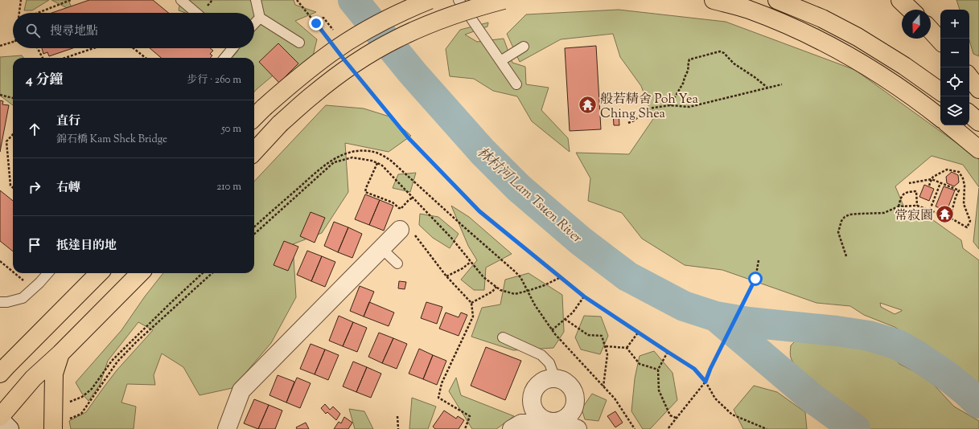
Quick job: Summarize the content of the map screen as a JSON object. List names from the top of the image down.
{
  "water": ["林村河 Lam Tsuen River"],
  "places": {
    "temple": ["般若精舍 Poh Yea Ching Shea", "常寂園"]
  },
  "north": "bottom",
  "page": {
    "map_buttons": ["+", "−"],
    "search": "搜尋地點",
    "heading": ["4 分鐘", "步行 · 260 m"],
    "list": [
      ["直行", "錦石橋 Kam Shek Bridge", "50 m"],
      ["右轉", "210 m"],
      "抵達目的地"
    ]
  }
}
